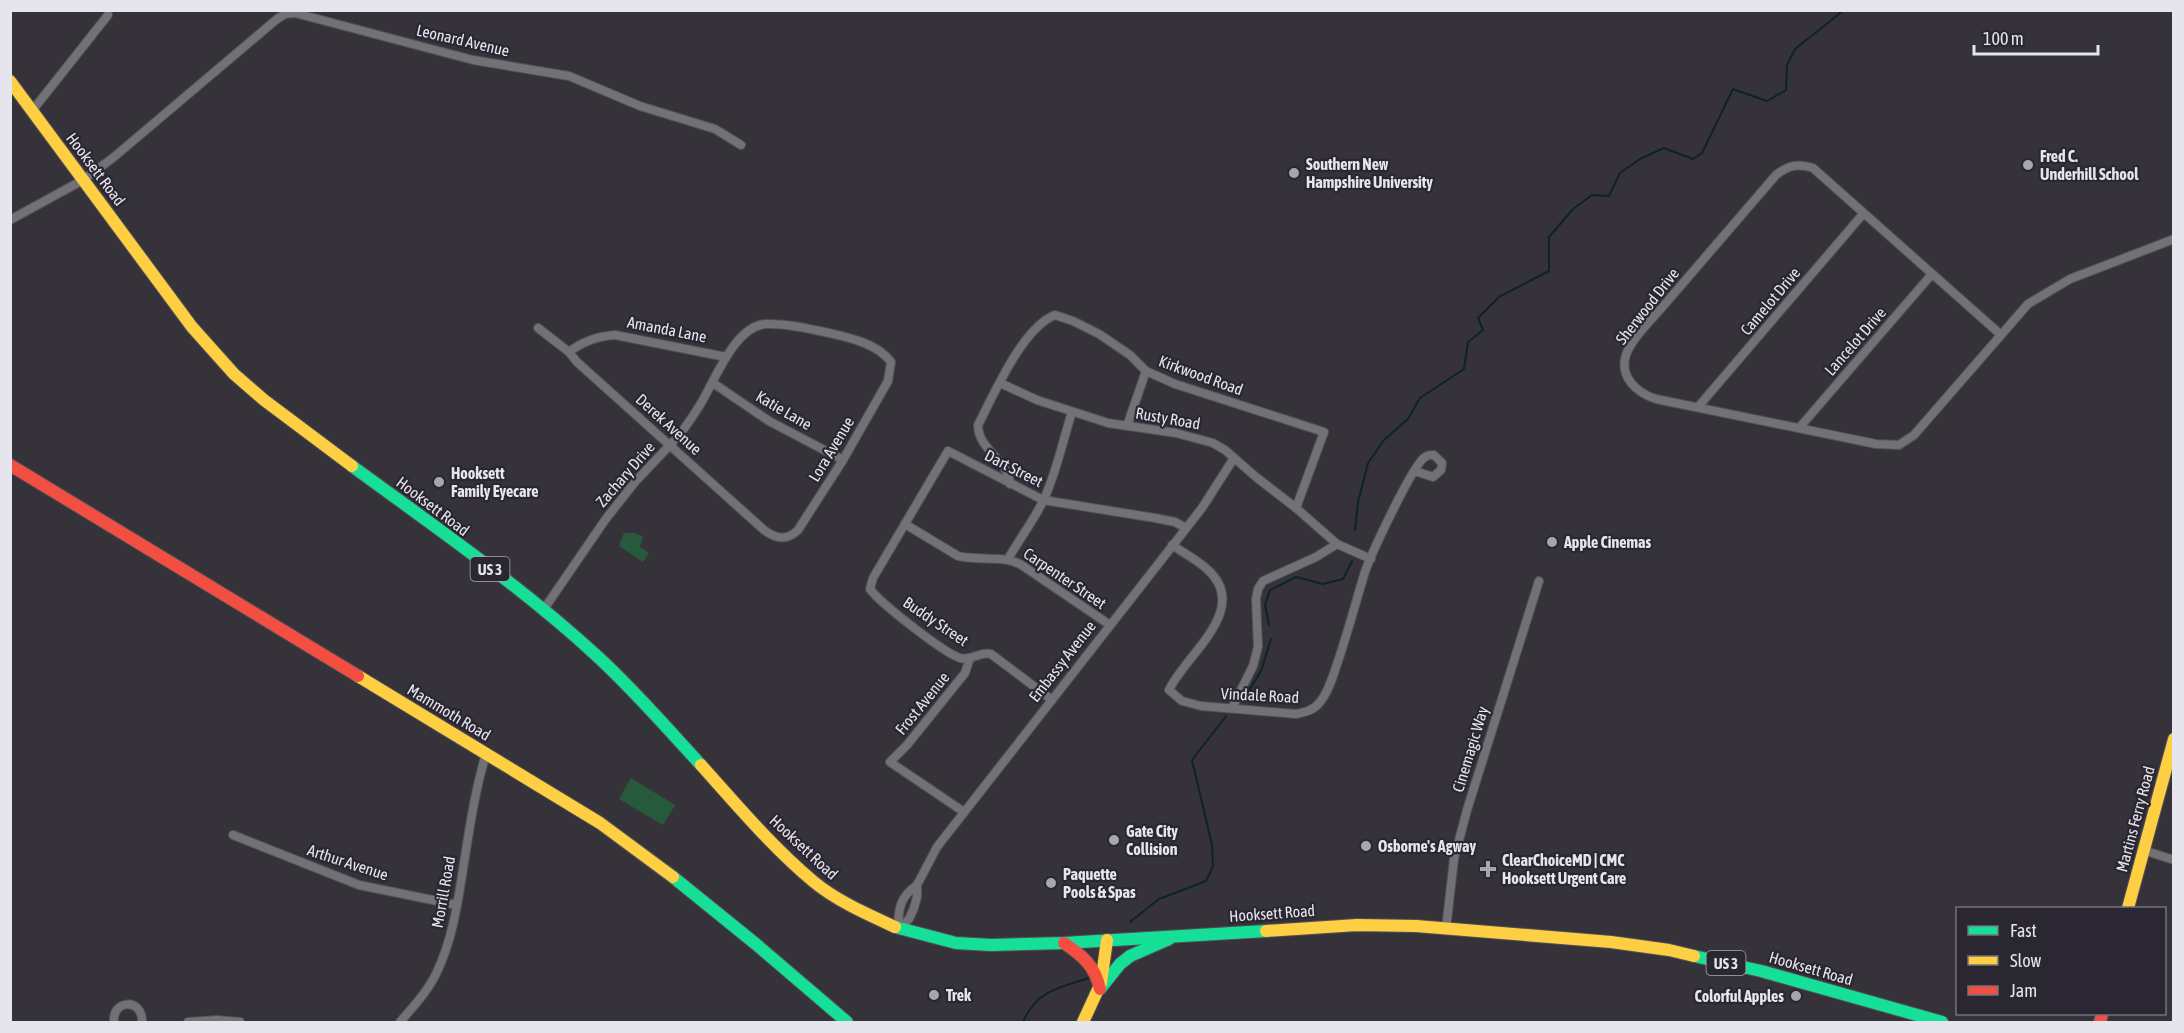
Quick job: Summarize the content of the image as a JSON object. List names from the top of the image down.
{
  "streets": {
    "main road": [
      "Hooksett Road",
      "US 3",
      "Mammoth Road",
      "Martins Ferry Road"
    ],
    "street": [
      "Leonard Avenue",
      "Camelot Drive",
      "Sherwood Drive",
      "Amanda Lane",
      "Lancelot Drive",
      "Kirkwood Road",
      "Katie Lane",
      "Rusty Road",
      "Derek Avenue",
      "Lora Avenue",
      "Dart Street",
      "Zachary Drive",
      "Carpenter Street",
      "Buddy Street",
      "Embassy Avenue",
      "Vindale Road",
      "Frost Avenue",
      "Cinemagic Way",
      "Arthur Avenue",
      "Morrill Road"
    ]
  },
  "crossings": [
    ["Leonard Avenue", "Hooksett Road"],
    ["Hooksett Road", "Zachary Drive"],
    ["Hooksett Road", "Embassy Avenue"],
    ["Hooksett Road", "Cinemagic Way"],
    ["Camelot Drive", "Sherwood Drive"],
    ["Sherwood Drive", "Lancelot Drive"],
    ["Amanda Lane", "Derek Avenue"],
    ["Amanda Lane", "Zachary Drive"],
    ["Kirkwood Road", "Rusty Road"],
    ["Katie Lane", "Lora Avenue"],
    ["Katie Lane", "Zachary Drive"],
    ["Rusty Road", "Embassy Avenue"],
    ["Rusty Road", "Vindale Road"],
    ["Derek Avenue", "Lora Avenue"],
    ["Derek Avenue", "Zachary Drive"],
    ["Lora Avenue", "Zachary Drive"],
    ["Dart Street", "Carpenter Street"],
    ["Dart Street", "Buddy Street"],
    ["Dart Street", "Embassy Avenue"],
    ["Carpenter Street", "Buddy Street"],
    ["Carpenter Street", "Embassy Avenue"],
    ["Buddy Street", "Embassy Avenue"],
    ["Buddy Street", "Frost Avenue"],
    ["Embassy Avenue", "Vindale Road"],
    ["Embassy Avenue", "Frost Avenue"],
    ["Mammoth Road", "Morrill Road"],
    ["Arthur Avenue", "Morrill Road"]
  ],
  "places": {
    "other": [
      "Fred C. Underhill School",
      "Southern New Hampshire University",
      "Hooksett Family Eyecare",
      "Apple Cinemas",
      "Gate City Collision",
      "Osborne's Agway",
      "Paquette Pools & Spas",
      "Trek",
      "Colorful Apples"
    ],
    "health": ["ClearChoiceMD | CMC Hooksett Urgent Care"]
  },
  "legend": ["Fast", "Slow", "Jam"],
  "scale_bar": "100 m"
}
